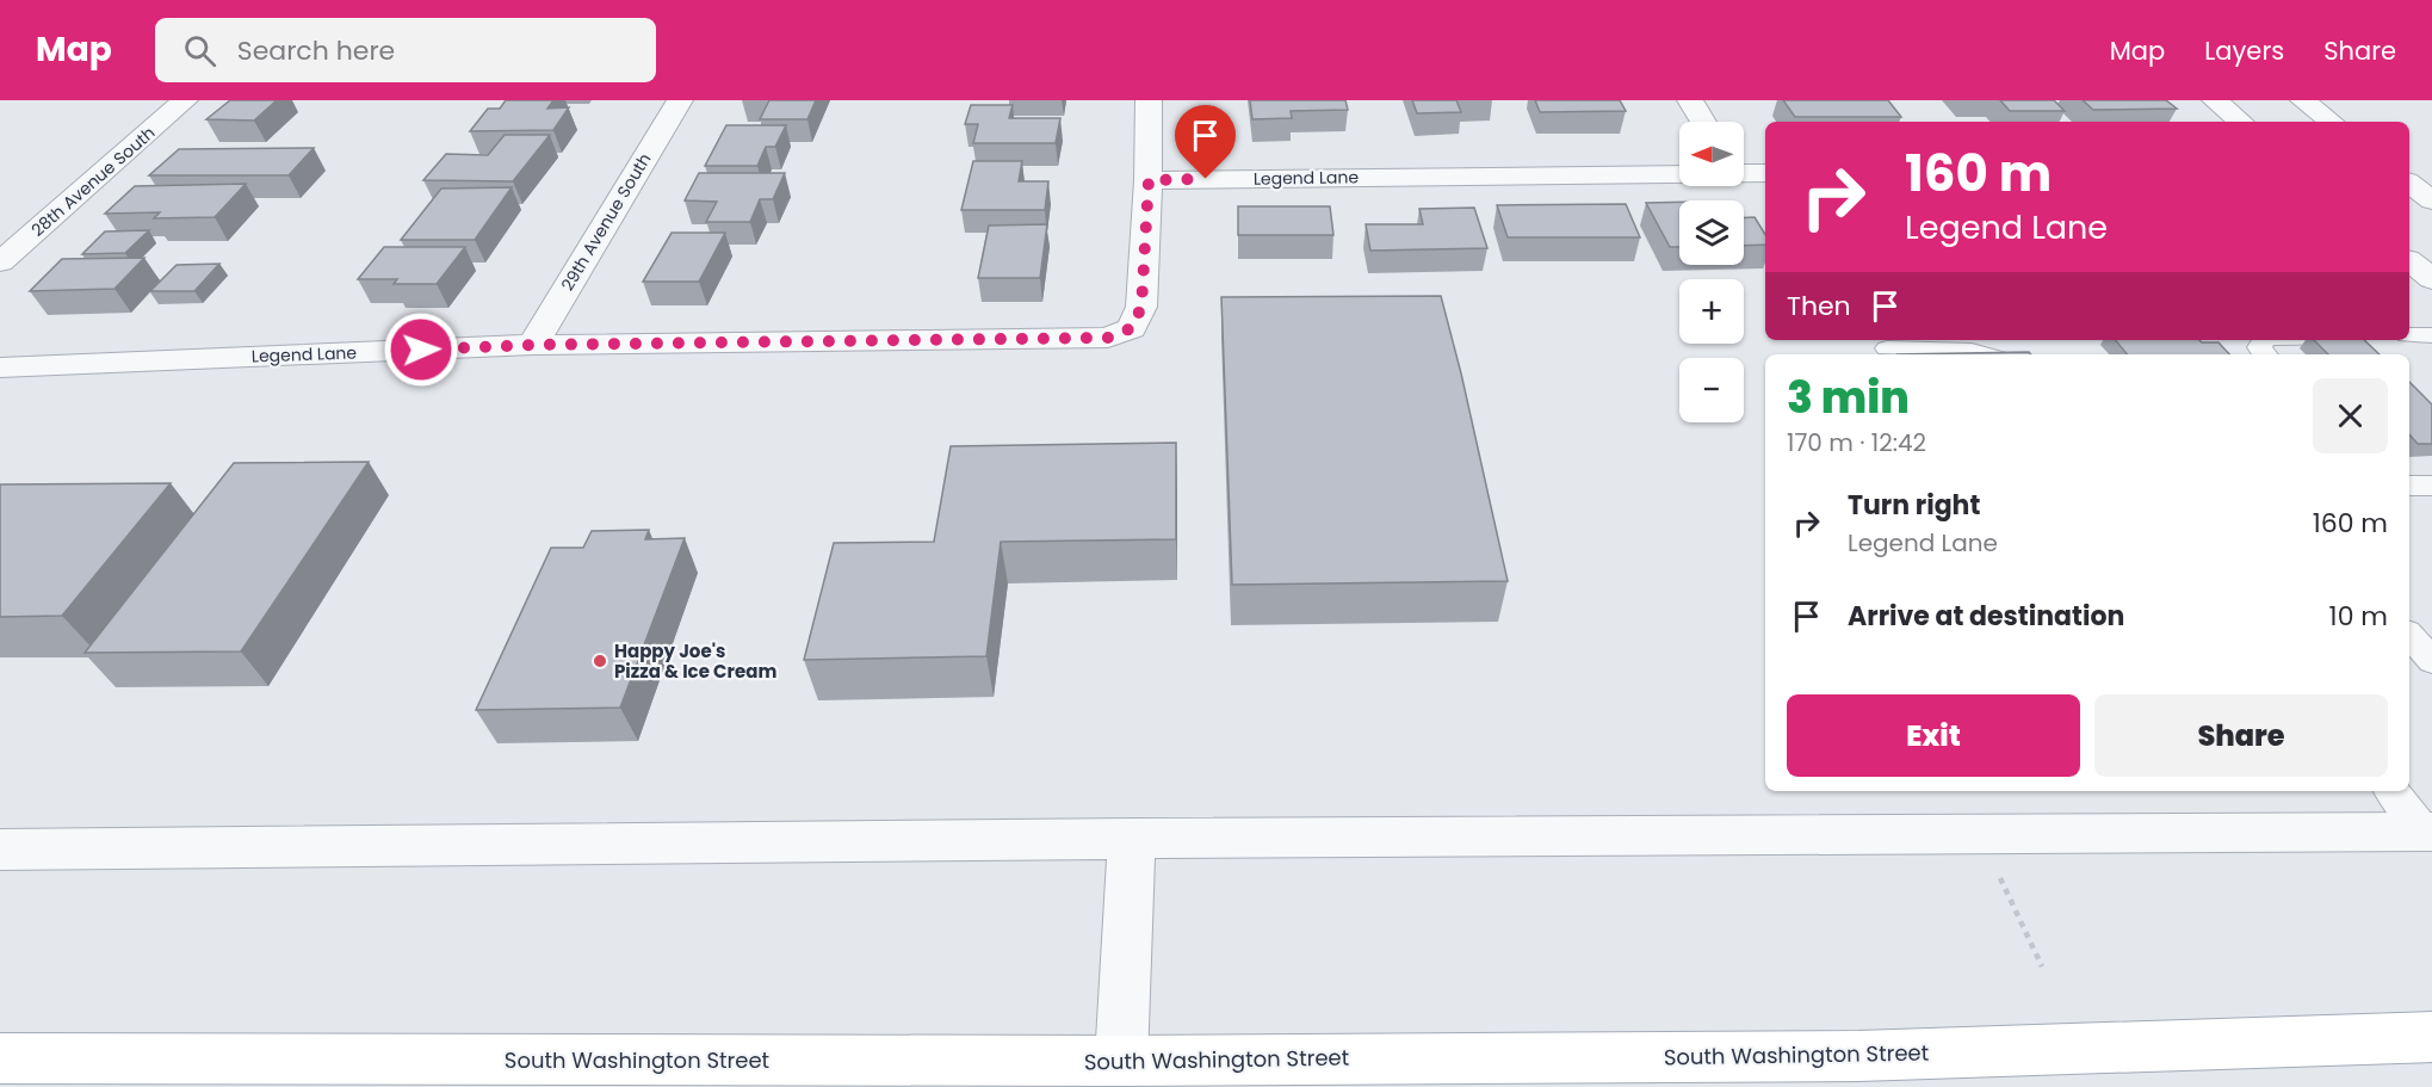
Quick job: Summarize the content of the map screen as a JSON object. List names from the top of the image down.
{
  "streets": {
    "main road": ["South Washington Street"],
    "street": ["Legend Lane", "28th Avenue South", "29th Avenue South"]
  },
  "crossings": [
    ["Legend Lane", "29th Avenue South"]
  ],
  "places": ["Happy Joe's Pizza & Ice Cream"],
  "north": "left",
  "page": {
    "header": "Map",
    "search": "Search here",
    "nav": ["Map", "Layers", "Share"],
    "map_buttons": ["+", "−"],
    "turn": ["160 m", "Legend Lane"],
    "then": "Then",
    "heading": ["3 min", "170 m · 12:42"],
    "list": [
      {
        "name": "Turn right",
        "note": "Legend Lane",
        "value": "160 m"
      },
      {
        "name": "Arrive at destination",
        "value": "10 m"
      }
    ],
    "buttons": ["Exit", "Share"]
  }
}
